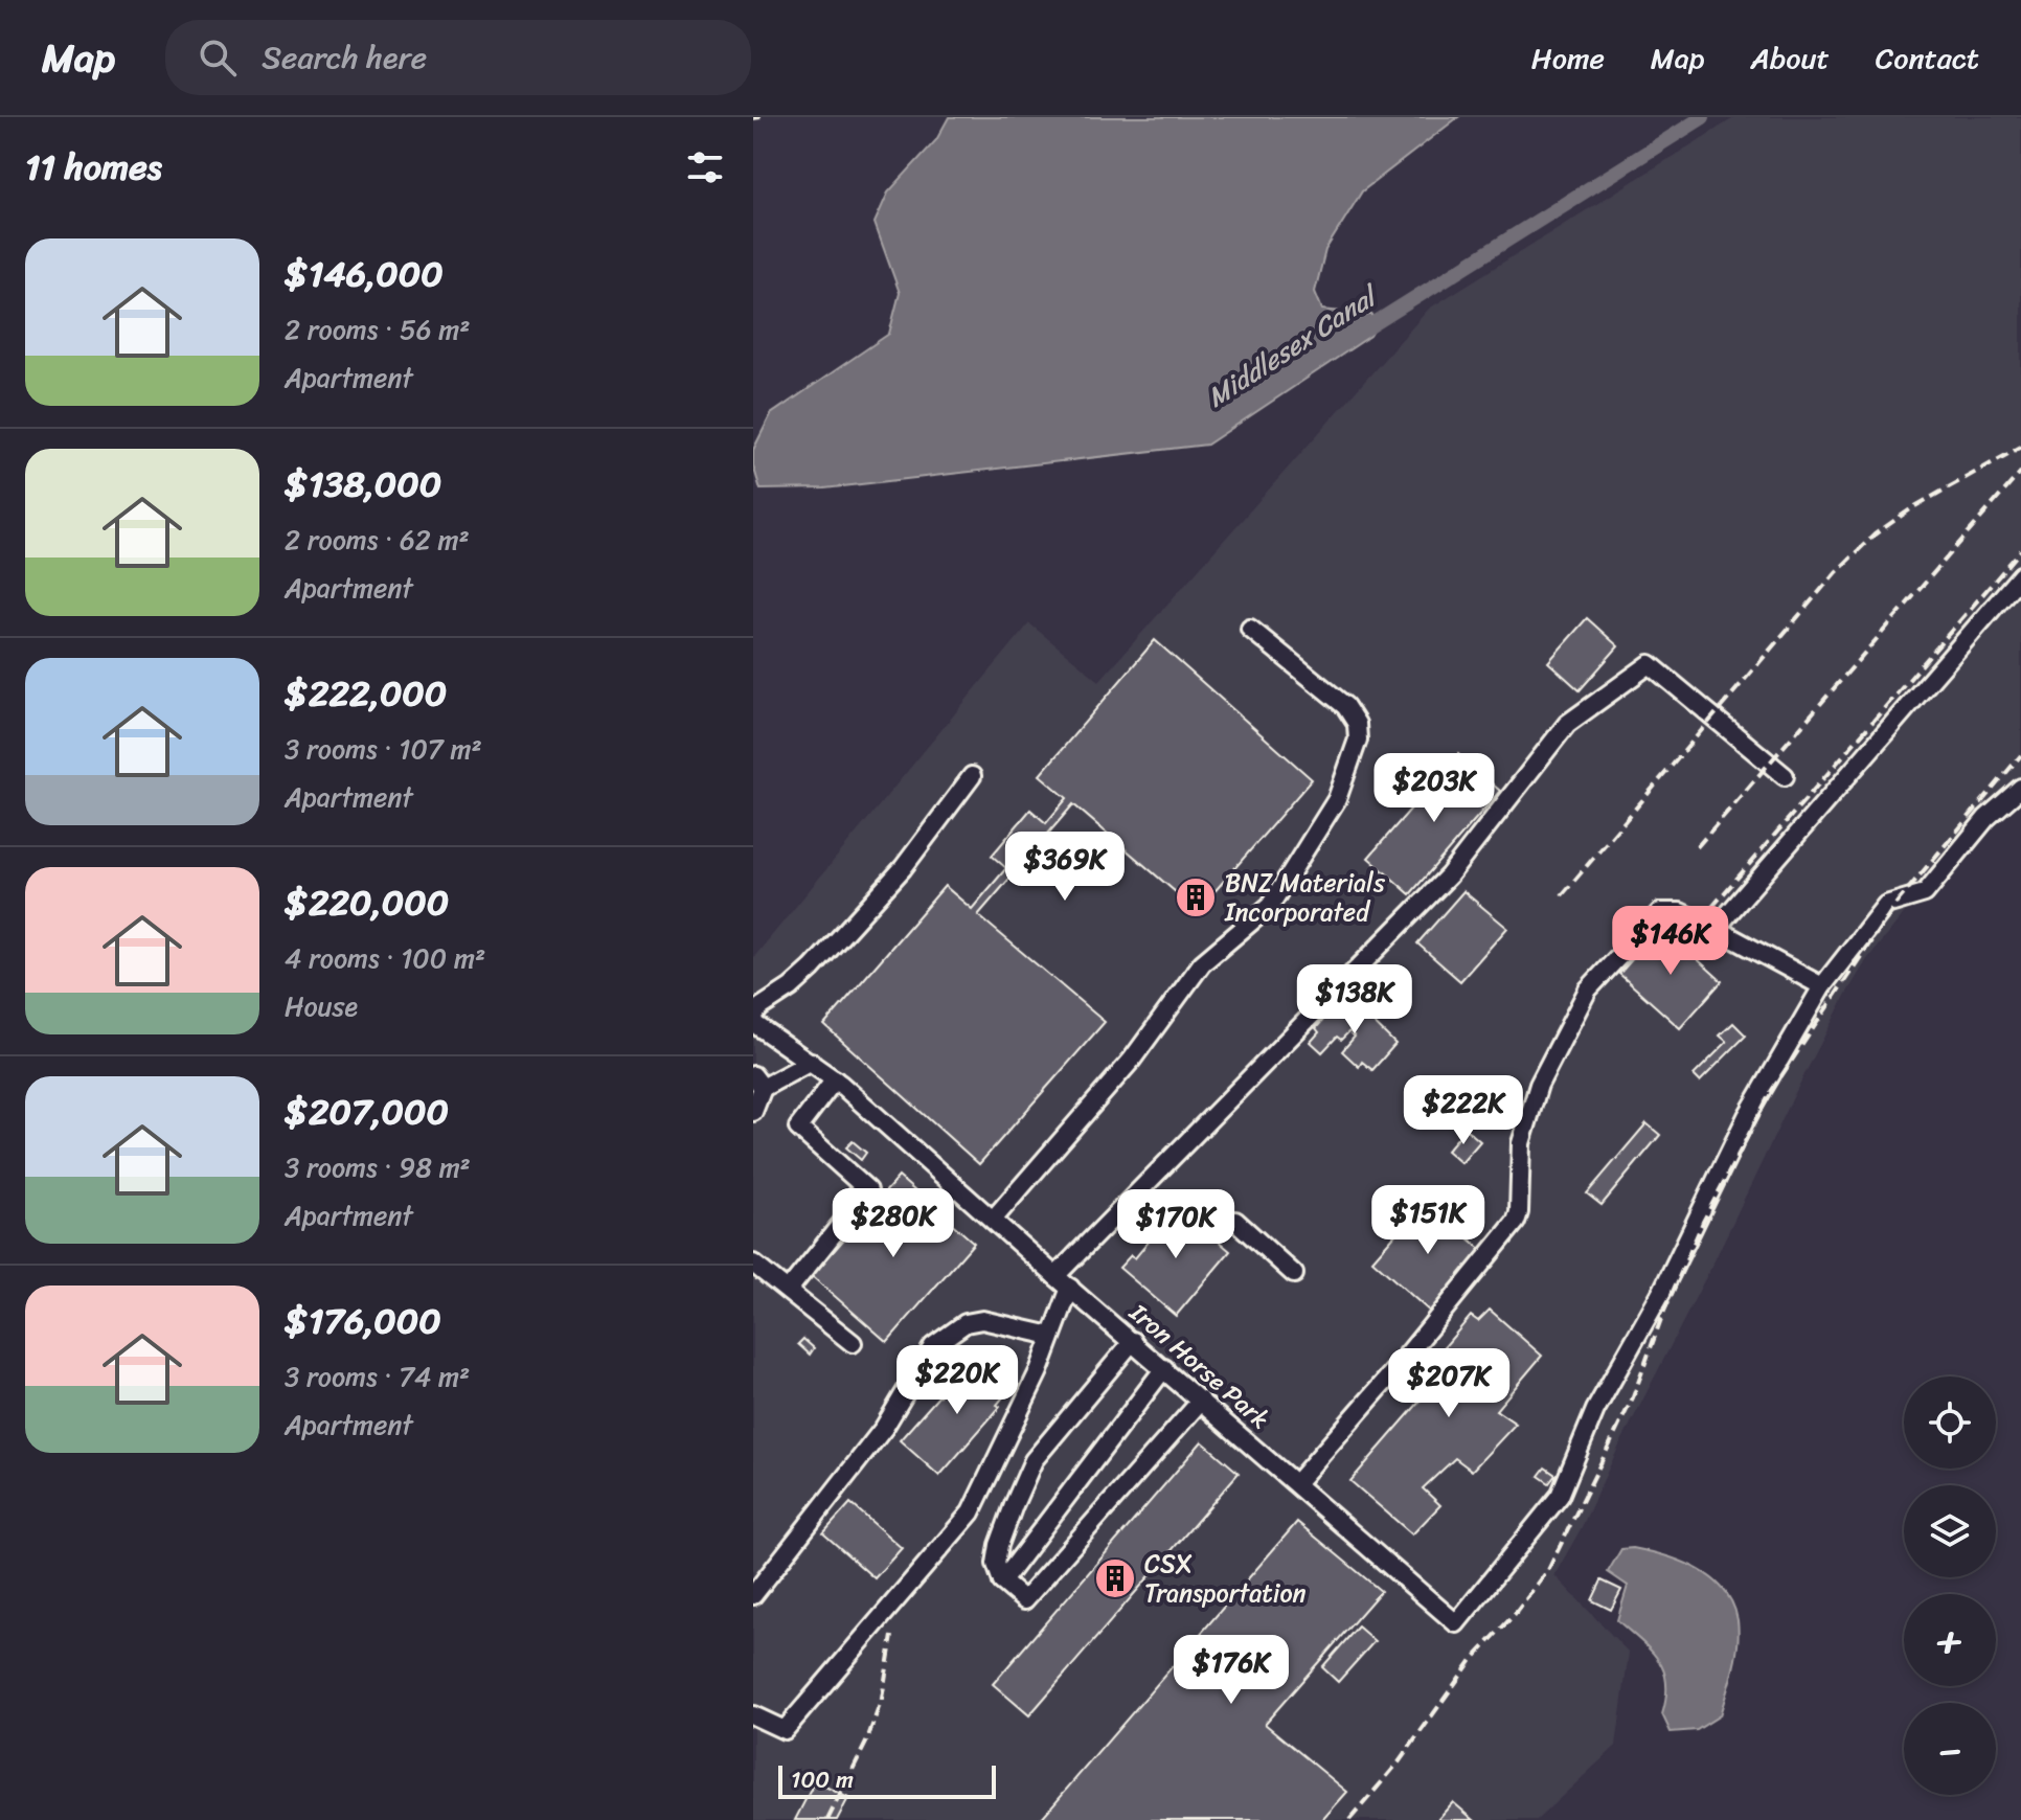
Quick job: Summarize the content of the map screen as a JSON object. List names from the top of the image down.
{
  "streets": {
    "street": ["Iron Horse Park"]
  },
  "water": ["Middlesex Canal"],
  "places": {
    "building": ["BNZ Materials Incorporated", "CSX Transportation"]
  },
  "scale_bar": "100 m",
  "page": {
    "header": "Map",
    "search": "Search here",
    "nav": [
      "Home",
      "Map",
      "About",
      "Contact"
    ],
    "heading": "11 homes",
    "list": [
      {
        "name": "$146,000",
        "note": "2 rooms · 56 m² · Apartment"
      },
      {
        "name": "$138,000",
        "note": "2 rooms · 62 m² · Apartment"
      },
      {
        "name": "$222,000",
        "note": "3 rooms · 107 m² · Apartment"
      },
      {
        "name": "$220,000",
        "note": "4 rooms · 100 m² · House"
      },
      {
        "name": "$207,000",
        "note": "3 rooms · 98 m² · Apartment"
      },
      {
        "name": "$176,000",
        "note": "3 rooms · 74 m² · Apartment"
      }
    ],
    "price": [
      "$203K",
      "$369K",
      "$146K",
      "$138K",
      "$222K",
      "$151K",
      "$280K",
      "$170K",
      "$220K",
      "$207K",
      "$176K"
    ],
    "map_buttons": ["+", "−"],
    "scale": "100 m"
  }
}
